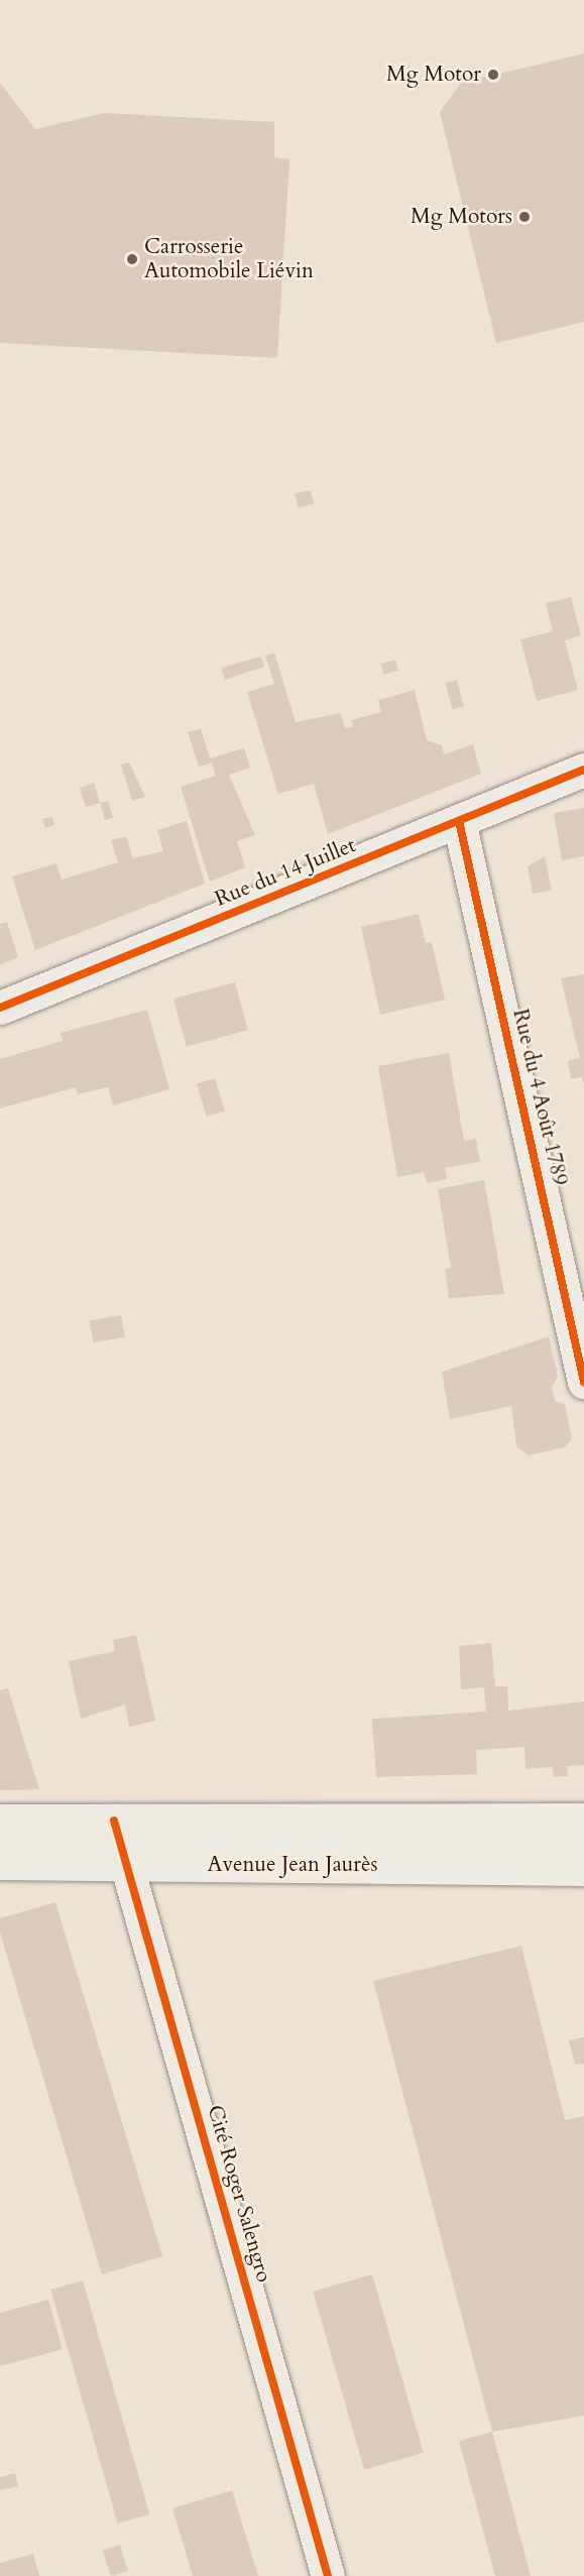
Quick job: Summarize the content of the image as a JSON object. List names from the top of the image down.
{
  "streets": {
    "street": [
      "Rue du 14 Juillet",
      "Rue du 4 Août 1789",
      "Avenue Jean Jaurès",
      "Cité Roger Salengro"
    ]
  },
  "crossings": [
    ["Rue du 14 Juillet", "Rue du 4 Août 1789"],
    ["Avenue Jean Jaurès", "Cité Roger Salengro"]
  ],
  "places": ["Mg Motor", "Mg Motors", "Carrosserie Automobile Liévin"]
}
